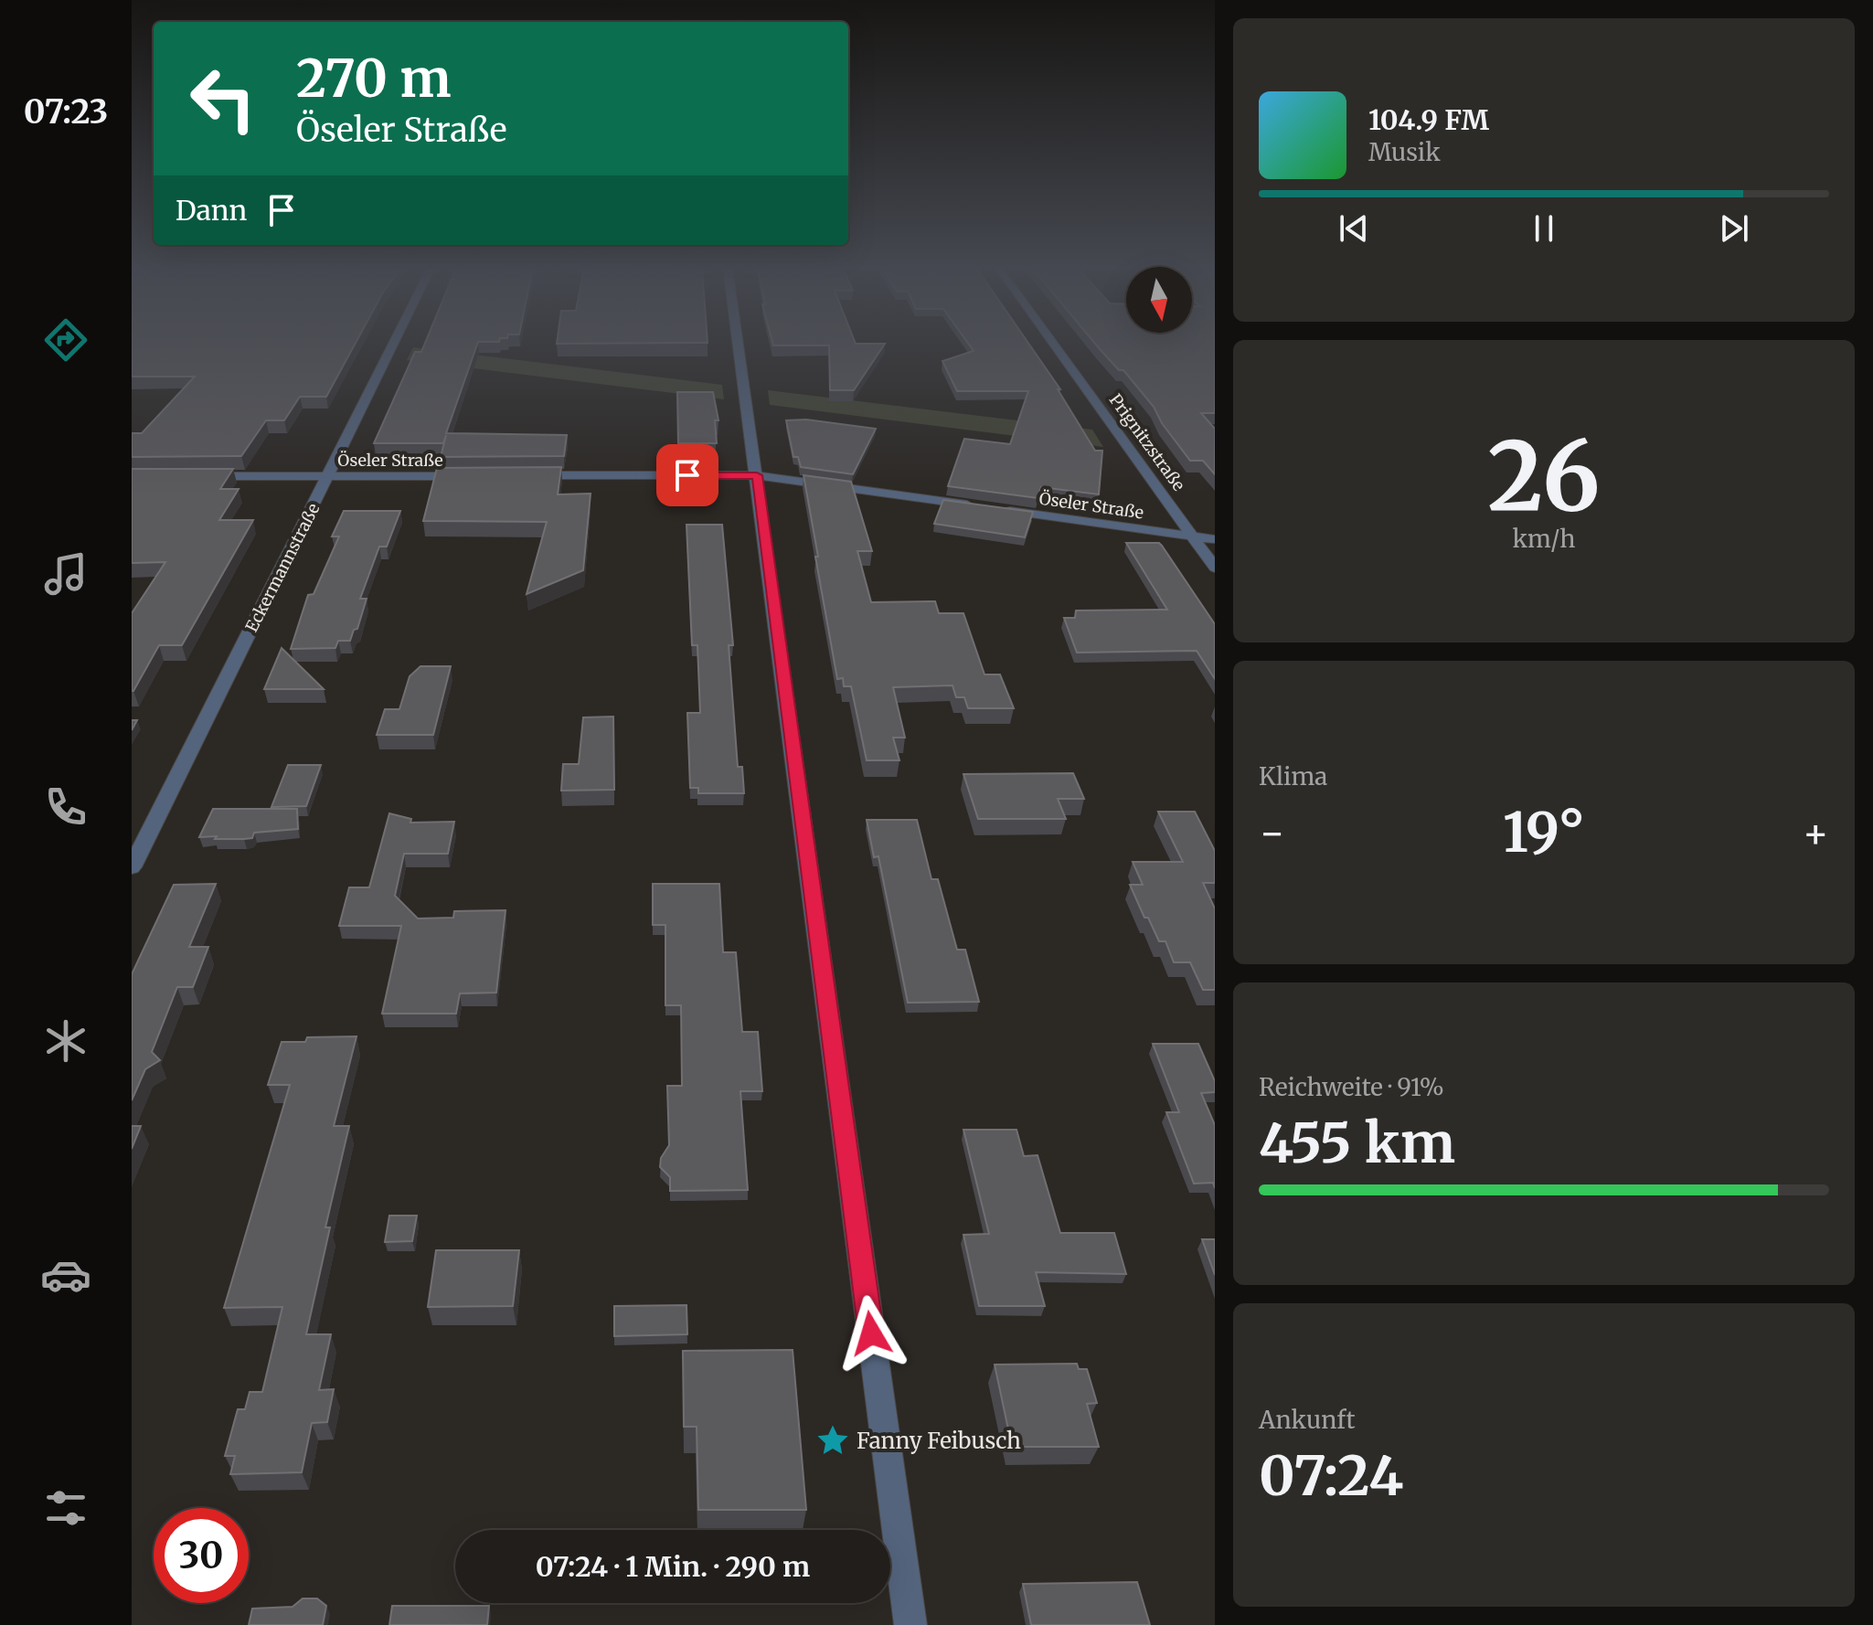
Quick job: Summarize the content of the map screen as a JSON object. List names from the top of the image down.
{
  "streets": {
    "street": ["Prignitzstraße", "Öseler Straße", "Eckermannstraße"]
  },
  "crossings": [
    ["Prignitzstraße", "Öseler Straße"],
    ["Öseler Straße", "Eckermannstraße"]
  ],
  "places": {
    "place": ["Fanny Feibusch"]
  },
  "north": "bottom",
  "page": {
    "tabs": "07:23",
    "turn": ["270 m", "Öseler Straße"],
    "song": ["104.9 FM", "Musik"],
    "then": "Dann",
    "tile": [
      ["26", "km/h"],
      "Klima",
      ["Reichweite · 91%", "455 km"],
      ["Ankunft", "07:24"]
    ],
    "heat": ["−", "19°", "+"],
    "limit": "30",
    "trip": "07:24 · 1 Min. · 290 m"
  }
}
